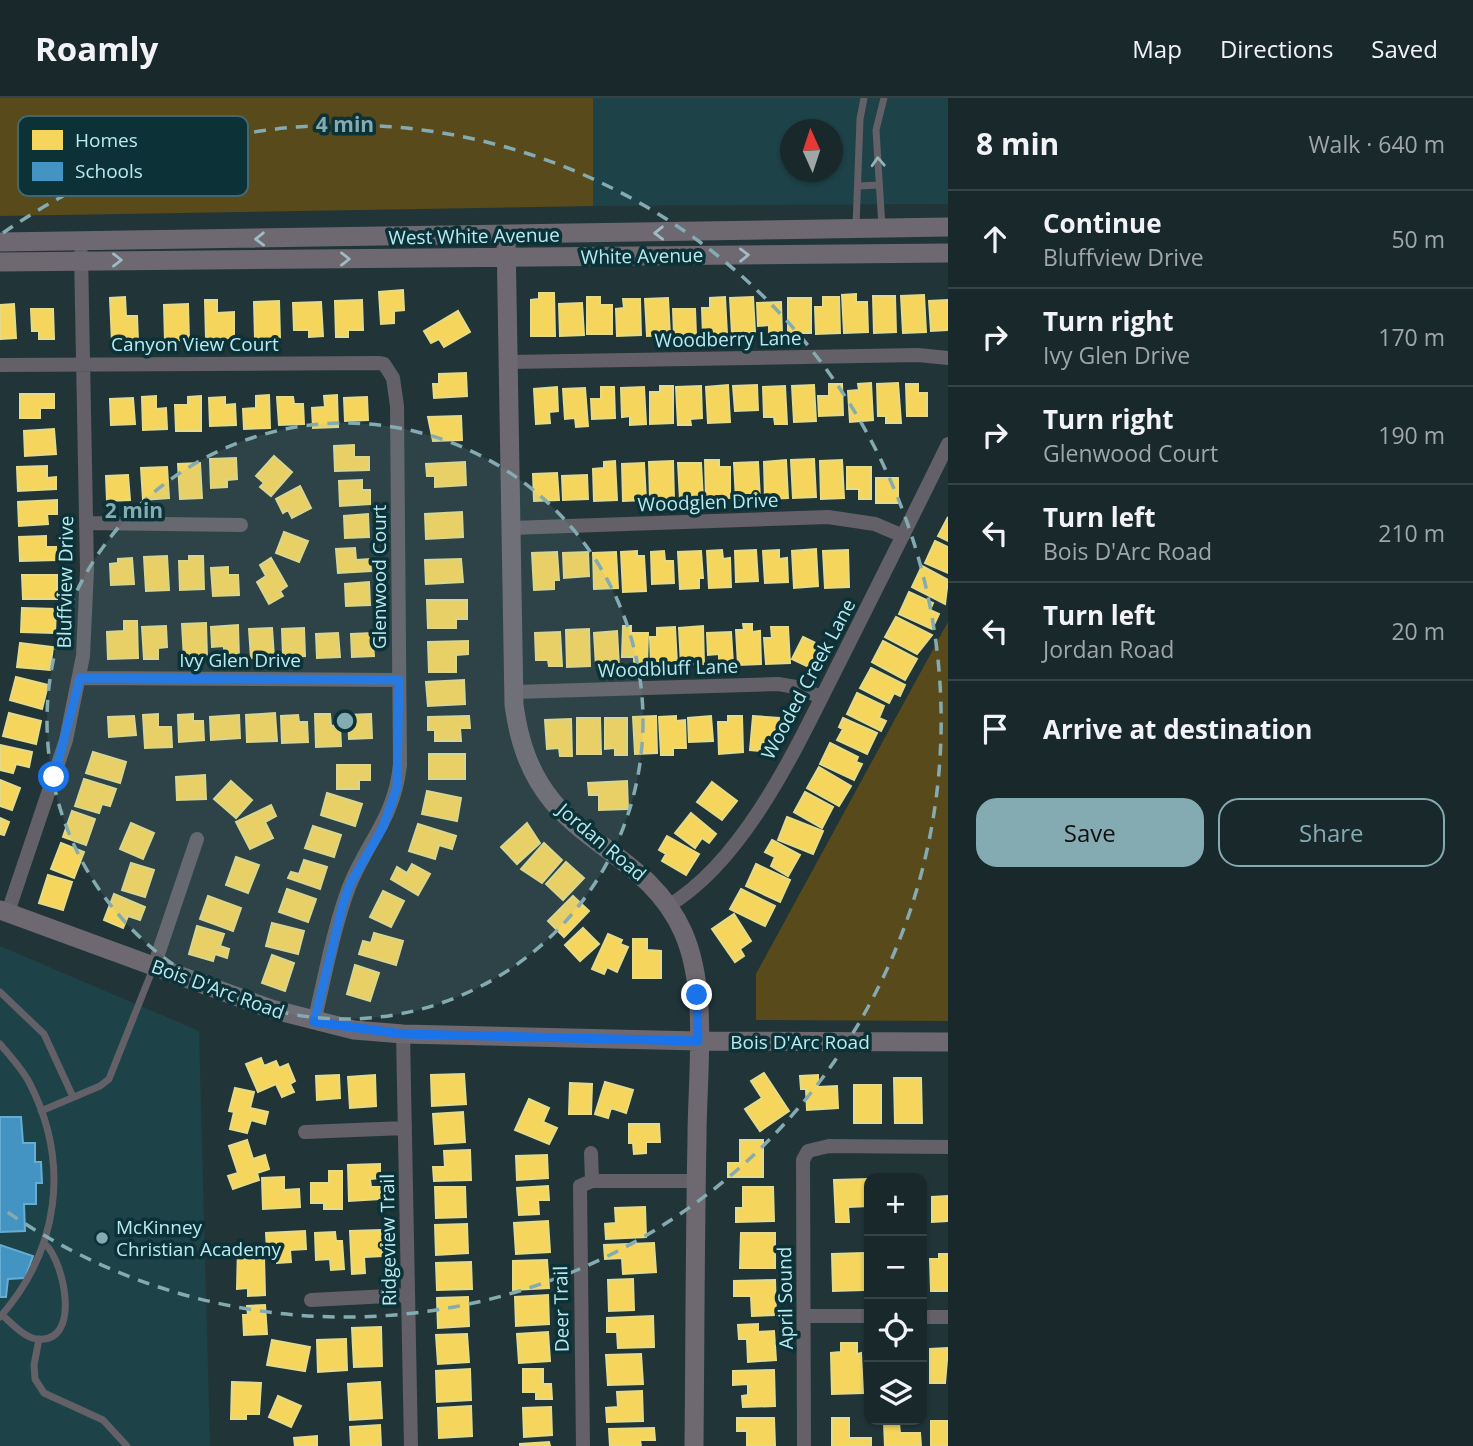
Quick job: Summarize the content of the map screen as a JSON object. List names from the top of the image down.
{
  "streets": {
    "street": [
      "West White Avenue",
      "White Avenue",
      "Woodberry Lane",
      "Canyon View Court",
      "Woodglen Drive",
      "Glenwood Court",
      "Bluffview Drive",
      "Ivy Glen Drive",
      "Woodbluff Lane",
      "Wooded Creek Lane",
      "Jordan Road",
      "Bois D'Arc Road",
      "Ridgeview Trail",
      "April Sound",
      "Deer Trail"
    ]
  },
  "crossings": [
    ["West White Avenue", "White Avenue"],
    ["West White Avenue", "Bluffview Drive"],
    ["West White Avenue", "Jordan Road"],
    ["White Avenue", "Bluffview Drive"],
    ["White Avenue", "Jordan Road"],
    ["Woodberry Lane", "Jordan Road"],
    ["Canyon View Court", "Glenwood Court"],
    ["Canyon View Court", "Bluffview Drive"],
    ["Woodglen Drive", "Wooded Creek Lane"],
    ["Woodglen Drive", "Jordan Road"],
    ["Glenwood Court", "Ivy Glen Drive"],
    ["Glenwood Court", "Bois D'Arc Road"],
    ["Bluffview Drive", "Ivy Glen Drive"],
    ["Bluffview Drive", "Bois D'Arc Road"],
    ["Woodbluff Lane", "Wooded Creek Lane"],
    ["Woodbluff Lane", "Jordan Road"],
    ["Wooded Creek Lane", "Jordan Road"],
    ["Jordan Road", "Bois D'Arc Road"],
    ["Bois D'Arc Road", "Ridgeview Trail"]
  ],
  "one_way": ["West White Avenue", "White Avenue"],
  "places": ["McKinney Christian Academy"],
  "legend": ["Homes", "Schools"],
  "north": "top",
  "page": {
    "header": "Roamly",
    "nav": ["Map", "Directions", "Saved"],
    "heading": ["8 min", "Walk · 640 m"],
    "list": [
      ["Continue", "Bluffview Drive", "50 m"],
      ["Turn right", "Ivy Glen Drive", "170 m"],
      ["Turn right", "Glenwood Court", "190 m"],
      ["Turn left", "Bois D'Arc Road", "210 m"],
      ["Turn left", "Jordan Road", "20 m"],
      "Arrive at destination"
    ],
    "buttons": ["Save", "Share"],
    "map_buttons": ["+", "−"]
  },
  "rings": ["4 min", "2 min"]
}
